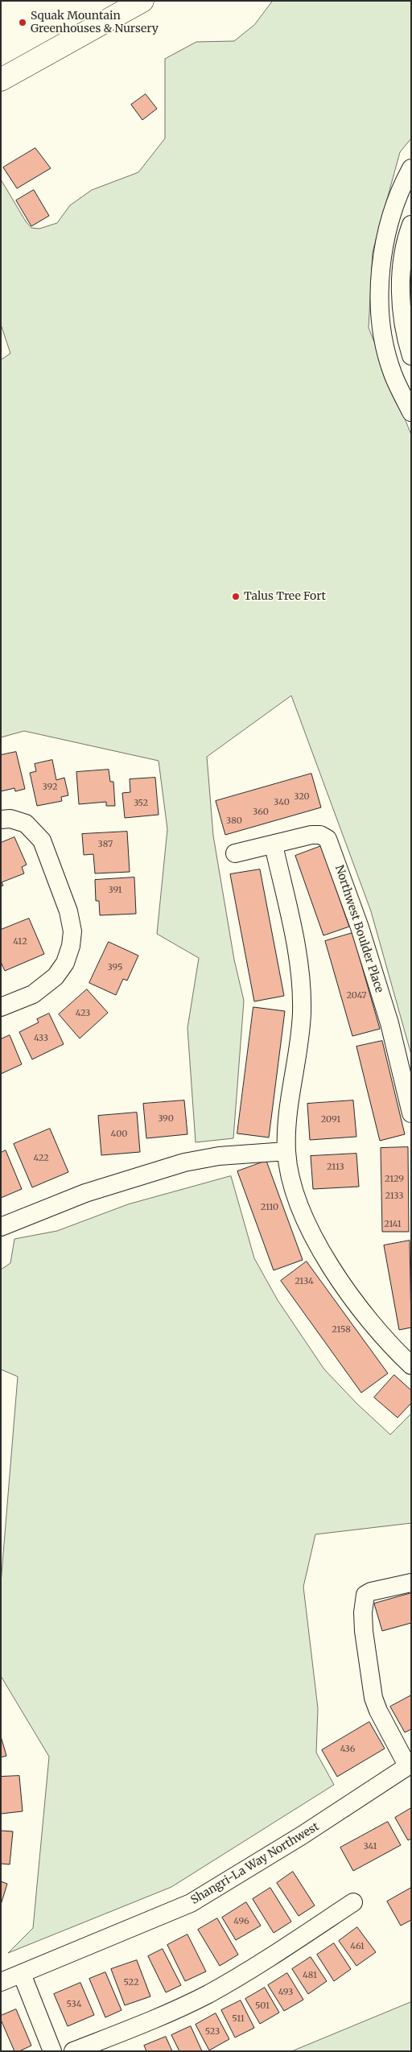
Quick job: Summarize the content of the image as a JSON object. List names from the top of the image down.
{
  "streets": {
    "street": ["Northwest Boulder Place", "Shangri-La Way Northwest"]
  },
  "places": ["Squak Mountain Greenhouses & Nursery", "Talus Tree Fort"],
  "house_numbers": [
    "392",
    "320",
    "340",
    "352",
    "360",
    "380",
    "387",
    "391",
    "412",
    "395",
    "2047",
    "423",
    "433",
    "390",
    "2091",
    "400",
    "422",
    "2113",
    "2129",
    "2133",
    "2110",
    "2141",
    "2134",
    "2158",
    "436",
    "341",
    "496",
    "461",
    "481",
    "522",
    "493",
    "534",
    "501",
    "511",
    "523"
  ]
}
